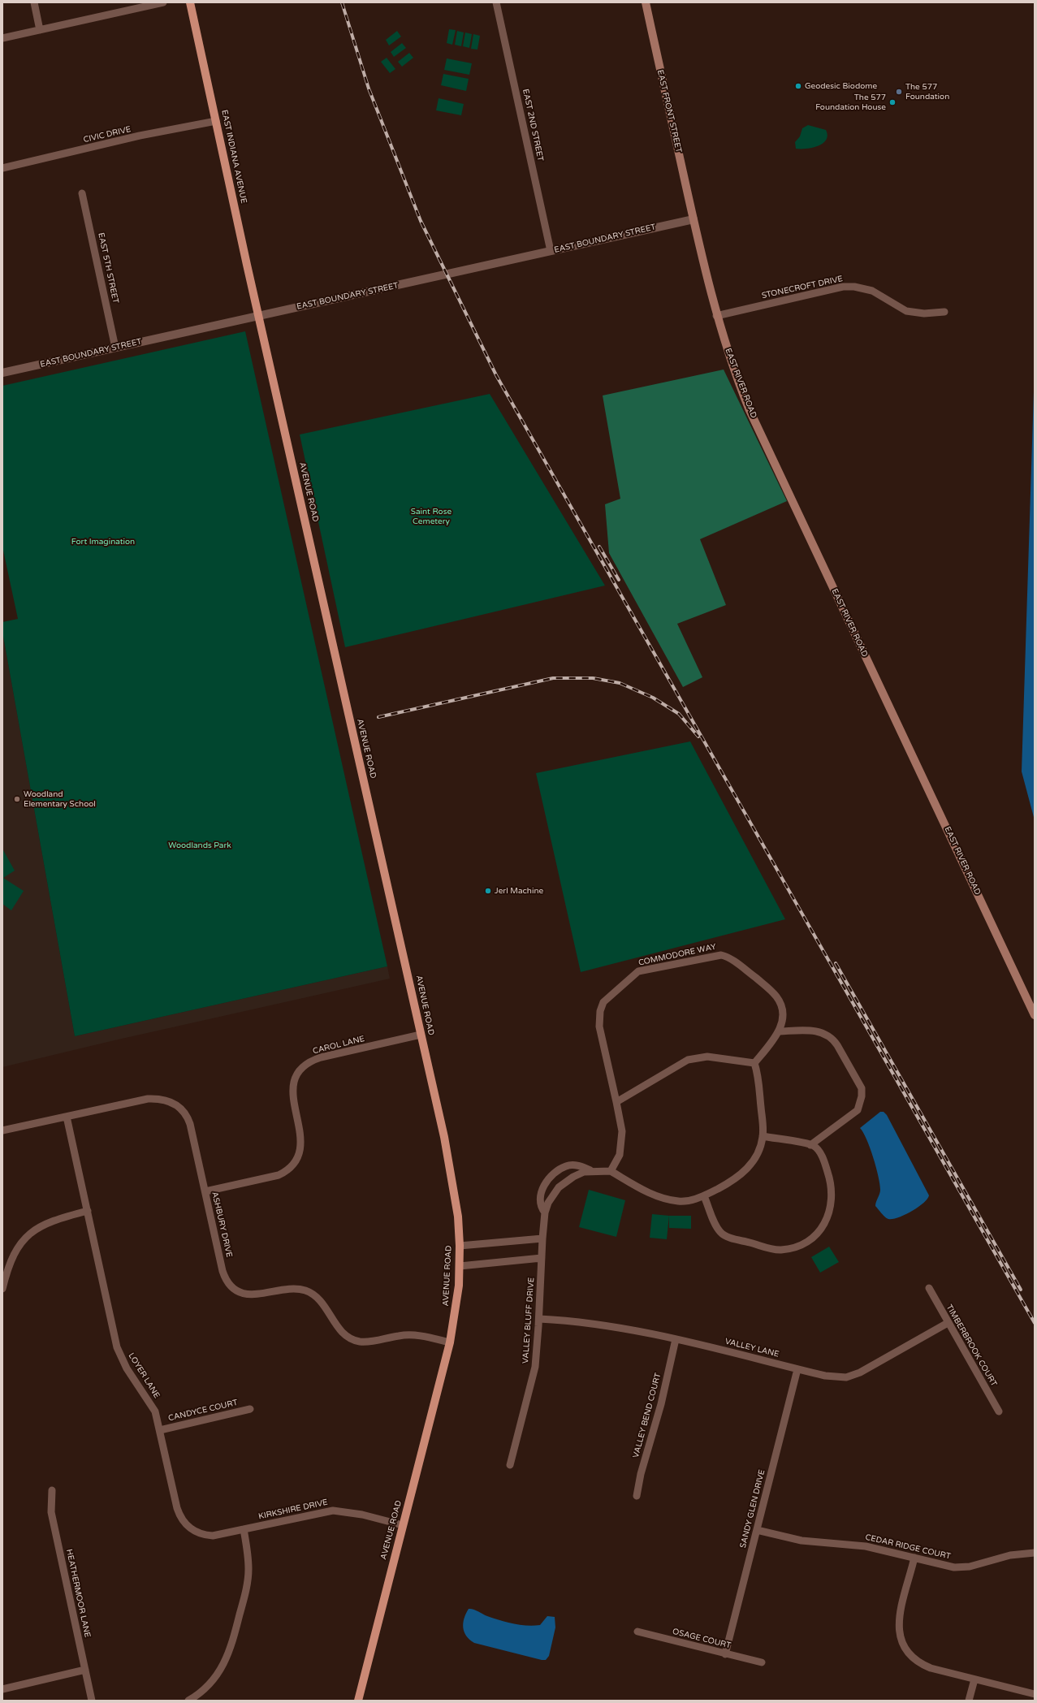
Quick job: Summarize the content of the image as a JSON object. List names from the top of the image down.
{
  "streets": {
    "main road": [
      "EAST FRONT STREET",
      "EAST INDIANA AVENUE",
      "EAST RIVER ROAD",
      "AVENUE ROAD"
    ],
    "street": [
      "EAST 2ND STREET",
      "CIVIC DRIVE",
      "EAST BOUNDARY STREET",
      "EAST 5TH STREET",
      "STONECROFT DRIVE",
      "COMMODORE WAY",
      "CAROL LANE",
      "ASHBURY DRIVE",
      "VALLEY BLUFF DRIVE",
      "TIMBERBROOK COURT",
      "VALLEY LANE",
      "LOYER LANE",
      "CANDYCE COURT",
      "VALLEY BEND COURT",
      "SANDY GLEN DRIVE",
      "KIRKSHIRE DRIVE",
      "CEDAR RIDGE COURT",
      "HEATHERMOOR LANE",
      "OSAGE COURT"
    ]
  },
  "crossings": [
    ["EAST FRONT STREET", "EAST BOUNDARY STREET"],
    ["EAST FRONT STREET", "EAST RIVER ROAD"],
    ["EAST 2ND STREET", "EAST BOUNDARY STREET"],
    ["CIVIC DRIVE", "EAST INDIANA AVENUE"],
    ["EAST INDIANA AVENUE", "EAST BOUNDARY STREET"],
    ["EAST INDIANA AVENUE", "AVENUE ROAD"],
    ["EAST BOUNDARY STREET", "EAST 5TH STREET"],
    ["EAST BOUNDARY STREET", "EAST RIVER ROAD"],
    ["EAST BOUNDARY STREET", "AVENUE ROAD"],
    ["STONECROFT DRIVE", "EAST RIVER ROAD"],
    ["AVENUE ROAD", "CAROL LANE"],
    ["AVENUE ROAD", "ASHBURY DRIVE"],
    ["AVENUE ROAD", "KIRKSHIRE DRIVE"],
    ["COMMODORE WAY", "VALLEY BLUFF DRIVE"],
    ["CAROL LANE", "ASHBURY DRIVE"],
    ["ASHBURY DRIVE", "LOYER LANE"],
    ["VALLEY BLUFF DRIVE", "VALLEY LANE"],
    ["TIMBERBROOK COURT", "VALLEY LANE"],
    ["VALLEY LANE", "VALLEY BEND COURT"],
    ["VALLEY LANE", "SANDY GLEN DRIVE"],
    ["LOYER LANE", "CANDYCE COURT"],
    ["LOYER LANE", "KIRKSHIRE DRIVE"],
    ["SANDY GLEN DRIVE", "CEDAR RIDGE COURT"],
    ["SANDY GLEN DRIVE", "OSAGE COURT"]
  ],
  "parks": ["Saint Rose Cemetery", "Fort Imagination", "Woodlands Park"],
  "places": [
    "Geodesic Biodome",
    "The 577 Foundation",
    "The 577 Foundation House",
    "Woodland Elementary School",
    "Jerl Machine"
  ]
}
